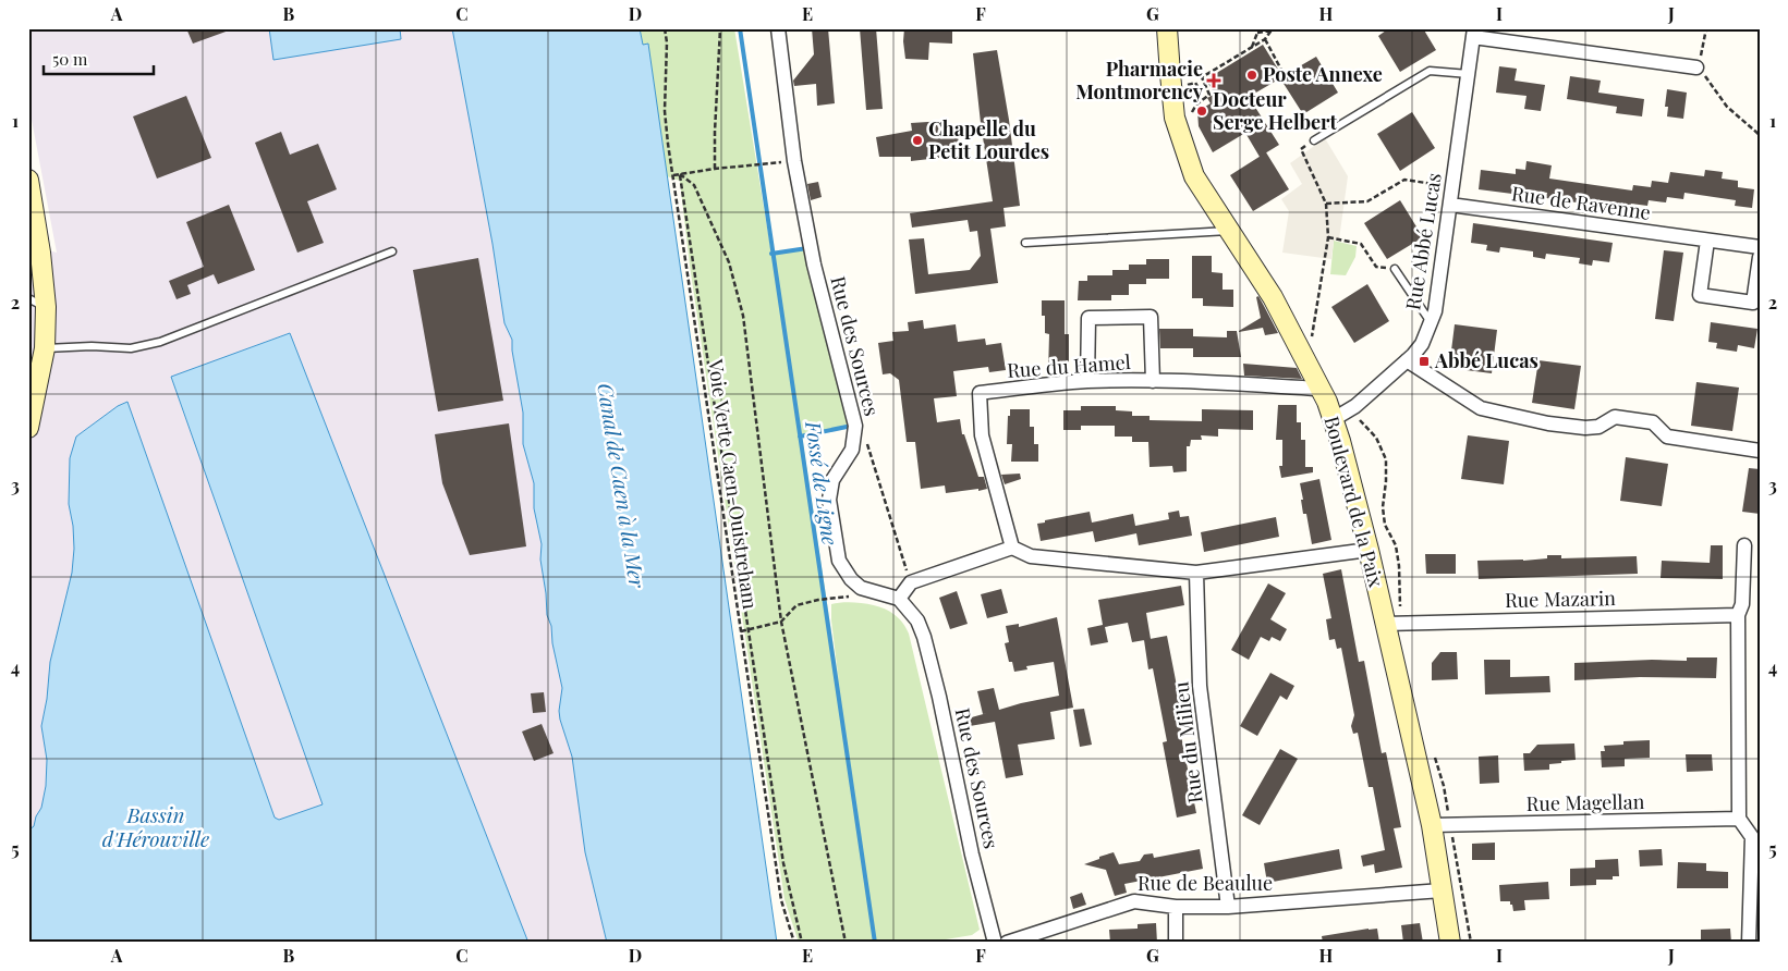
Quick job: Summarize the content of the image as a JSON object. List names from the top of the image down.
{
  "streets": {
    "street": [
      "Rue de Ravenne",
      "Rue Abbé Lucas",
      "Rue des Sources",
      "Rue du Hamel",
      "Boulevard de la Paix",
      "Rue Mazarin",
      "Rue du Milieu",
      "Rue Magellan",
      "Rue de Beaulue"
    ],
    "path": ["Voie Verte Caen-Ouistreham"]
  },
  "crossings": [
    ["Rue de Ravenne", "Rue Abbé Lucas"],
    ["Rue Abbé Lucas", "Boulevard de la Paix"],
    ["Rue du Hamel", "Boulevard de la Paix"],
    ["Boulevard de la Paix", "Rue Mazarin"],
    ["Boulevard de la Paix", "Rue Magellan"],
    ["Boulevard de la Paix", "Rue de Beaulue"],
    ["Rue du Milieu", "Rue de Beaulue"]
  ],
  "water": ["Fossé de Ligne", "Canal de Caen à la Mer", "Bassin d'Hérouville"],
  "places": {
    "other": ["Poste Annexe", "Docteur Serge Helbert", "Chapelle du Petit Lourdes"],
    "health": ["Pharmacie Montmorency"],
    "transit": ["Abbé Lucas"]
  },
  "scale_bar": "50 m",
  "grid": {
    "columns": [
      "A",
      "B",
      "C",
      "D",
      "E",
      "F",
      "G",
      "H",
      "I",
      "J"
    ],
    "rows": [
      "1",
      "2",
      "3",
      "4",
      "5"
    ]
  }
}
